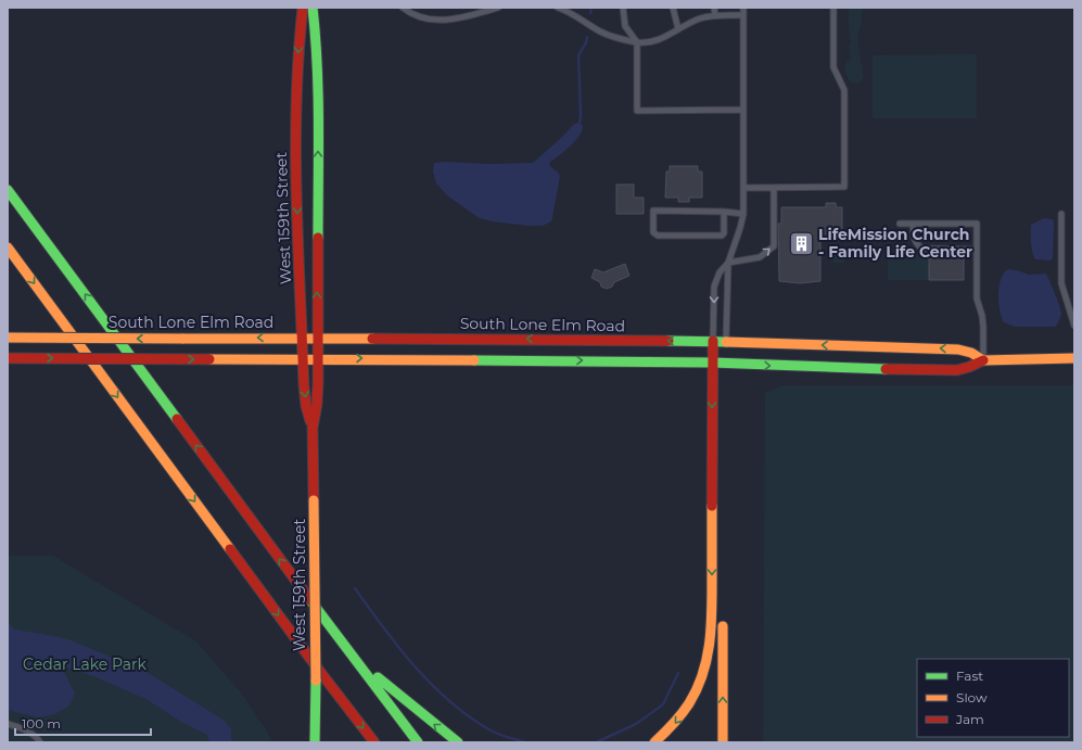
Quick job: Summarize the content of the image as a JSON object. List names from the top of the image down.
{
  "streets": {
    "main road": ["West 159th Street", "South Lone Elm Road"]
  },
  "crossings": [
    ["West 159th Street", "South Lone Elm Road"]
  ],
  "parks": ["Cedar Lake Park"],
  "places": {
    "building": ["LifeMission Church - Family Life Center"]
  },
  "legend": ["Fast", "Slow", "Jam"],
  "scale_bar": "100 m"
}
